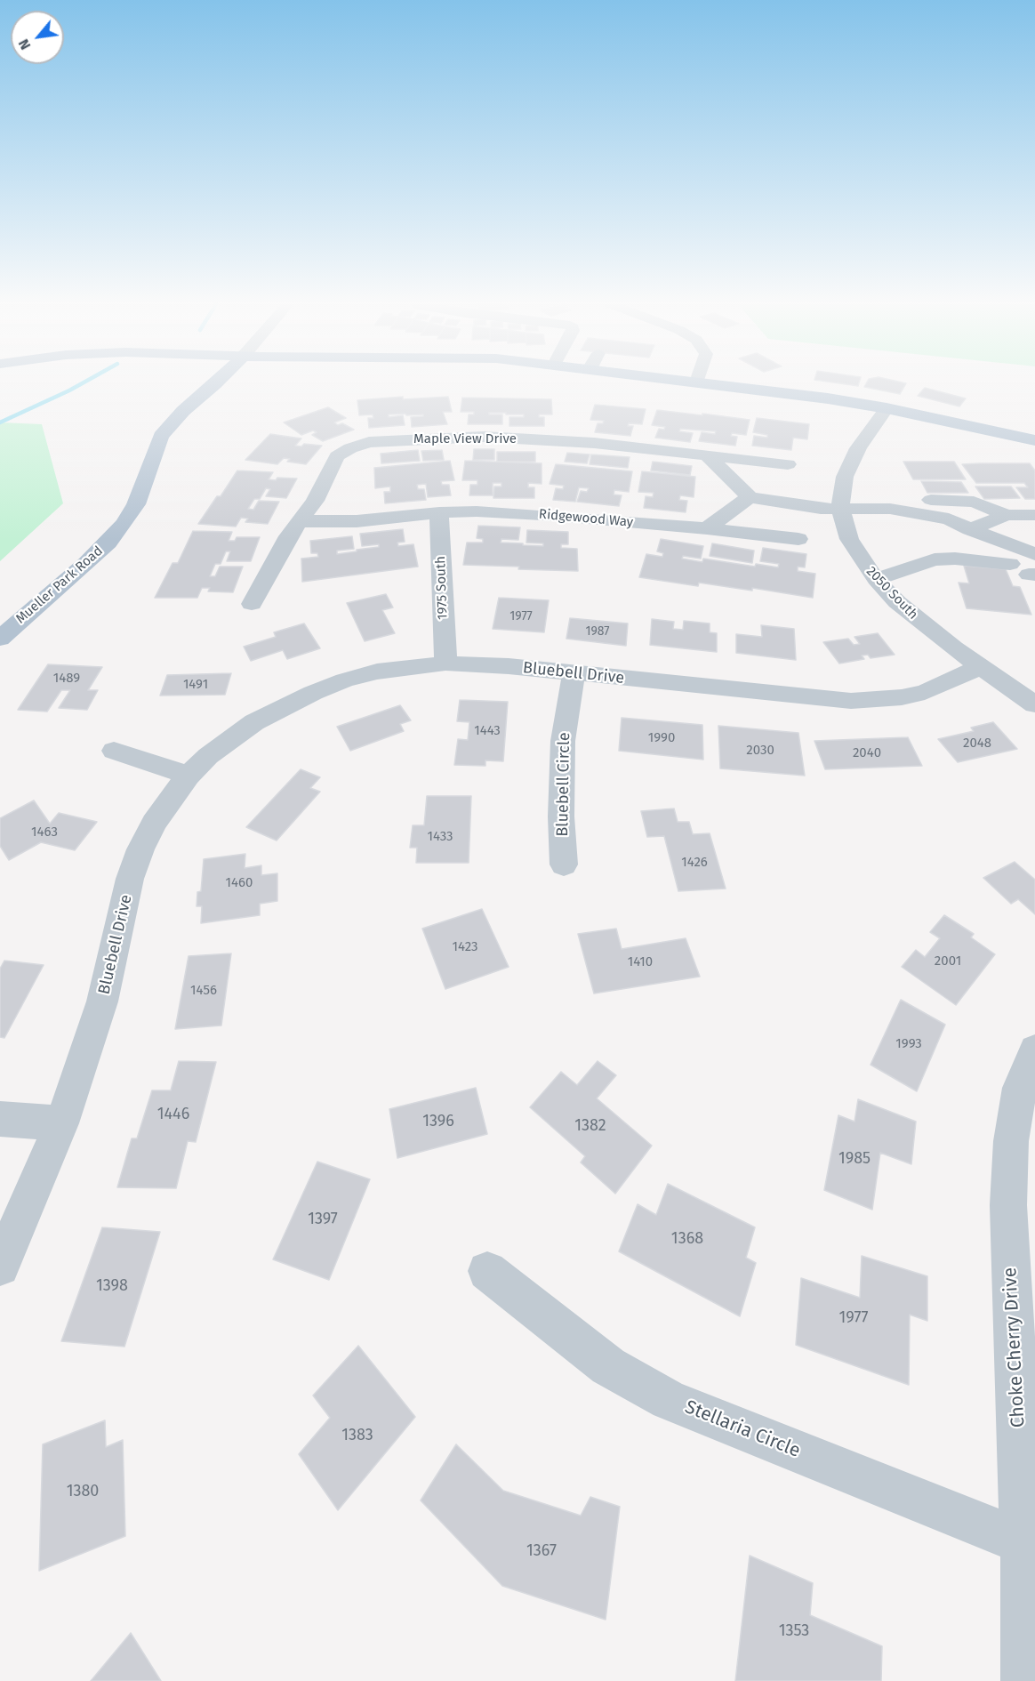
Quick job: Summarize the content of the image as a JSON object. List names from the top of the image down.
{
  "streets": {
    "main road": ["Mueller Park Road"],
    "street": [
      "Maple View Drive",
      "Ridgewood Way",
      "1975 South",
      "2050 South",
      "Bluebell Drive",
      "Bluebell Circle",
      "Choke Cherry Drive",
      "Stellaria Circle"
    ]
  },
  "crossings": [
    ["Maple View Drive", "Ridgewood Way"],
    ["Ridgewood Way", "1975 South"],
    ["1975 South", "Bluebell Drive"],
    ["2050 South", "Bluebell Drive"],
    ["Bluebell Drive", "Bluebell Circle"],
    ["Choke Cherry Drive", "Stellaria Circle"]
  ],
  "house_numbers": [
    "1977",
    "1987",
    "1489",
    "1491",
    "1443",
    "1990",
    "2048",
    "2030",
    "2040",
    "1463",
    "1433",
    "1426",
    "1460",
    "1423",
    "2001",
    "1410",
    "1456",
    "1993",
    "1446",
    "1396",
    "1382",
    "1985",
    "1397",
    "1368",
    "1398",
    "1977",
    "1383",
    "1380",
    "1367",
    "1353"
  ],
  "north": "bottom left"
}
